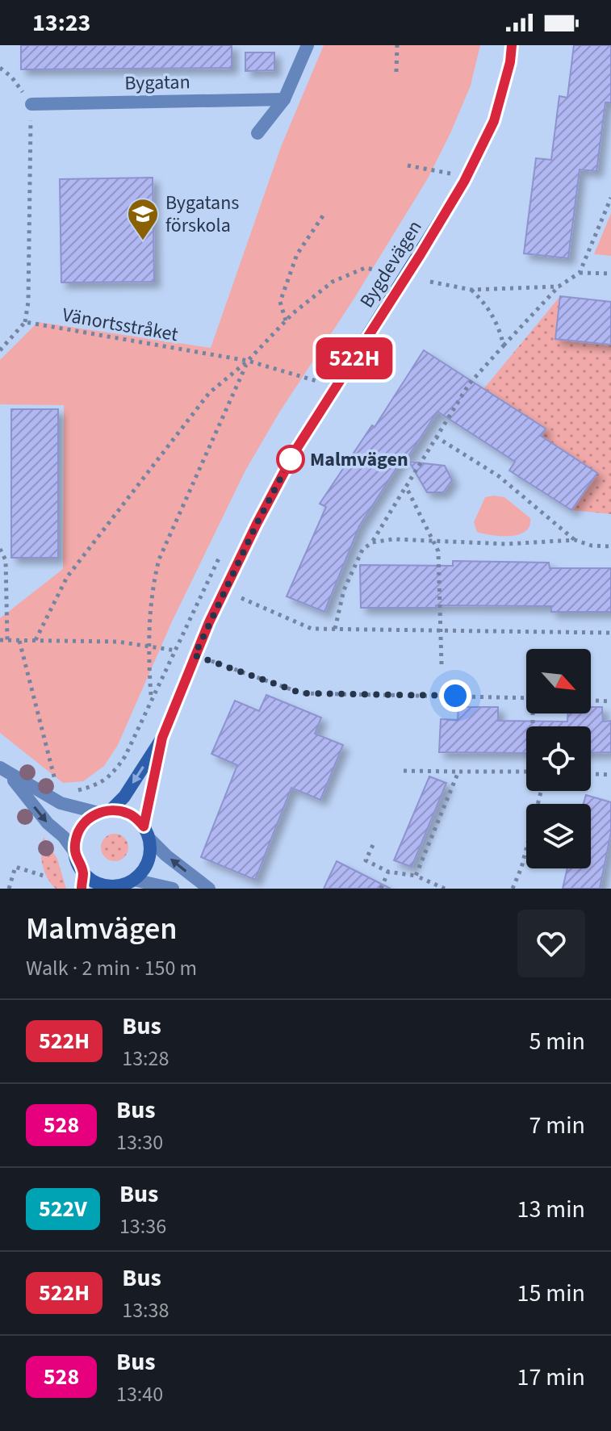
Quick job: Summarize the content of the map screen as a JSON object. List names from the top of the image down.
{
  "streets": {
    "street": ["Bygatan", "Bygdevägen"],
    "path": ["Vänortsstråket"]
  },
  "places": {
    "school or university": ["Bygatans förskola"],
    "other": ["Malmvägen"]
  },
  "lines": ["bus line 522H"],
  "north": "bottom right",
  "page": {
    "status": "13:23",
    "on_map": "522H",
    "heading": ["Malmvägen", "Walk · 2 min · 150 m"],
    "list": [
      {
        "mark": "522H",
        "name": "Bus",
        "note": "13:28",
        "value": "5 min"
      },
      {
        "mark": "528",
        "name": "Bus",
        "note": "13:30",
        "value": "7 min"
      },
      {
        "mark": "522V",
        "name": "Bus",
        "note": "13:36",
        "value": "13 min"
      },
      {
        "mark": "522H",
        "name": "Bus",
        "note": "13:38",
        "value": "15 min"
      },
      {
        "mark": "528",
        "name": "Bus",
        "note": "13:40",
        "value": "17 min"
      }
    ]
  }
}
